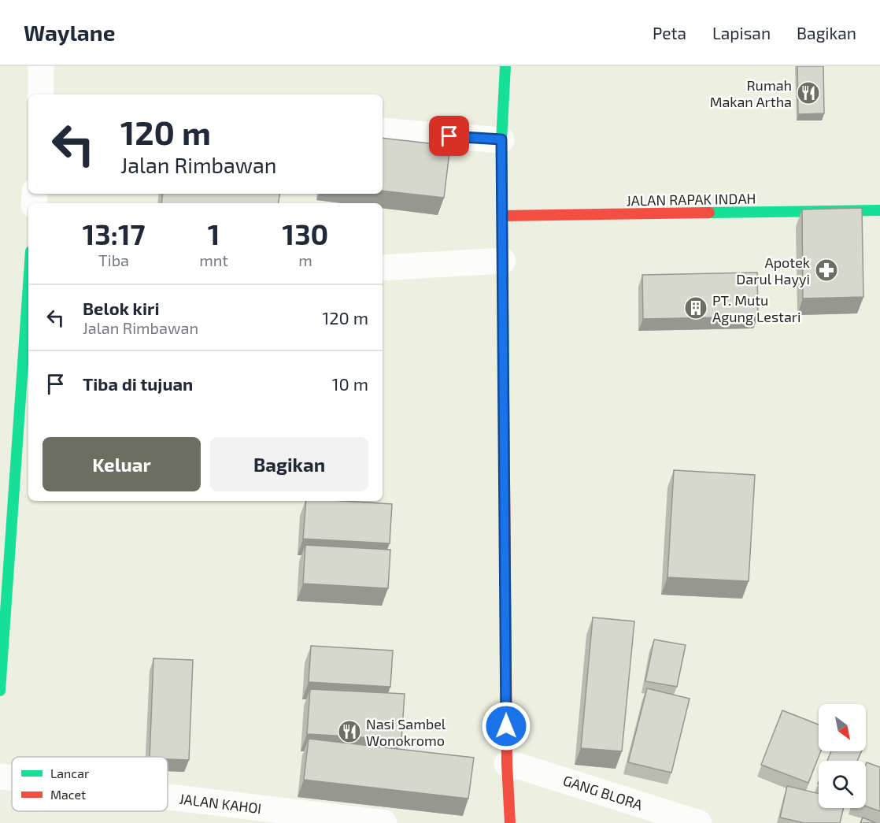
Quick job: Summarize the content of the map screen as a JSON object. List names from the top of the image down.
{
  "streets": {
    "main road": ["JALAN RAPAK INDAH"],
    "street": ["GANG BLORA", "JALAN KAHOI"]
  },
  "places": {
    "restaurant": ["Rumah Makan Artha", "Nasi Sambel Wonokromo"],
    "pharmacy": ["Apotek Darul Hayyi"],
    "building": ["PT. Mutu Agung Lestari"]
  },
  "legend": ["Lancar", "Macet"],
  "north": "bottom right",
  "page": {
    "header": "Waylane",
    "nav": ["Peta", "Lapisan", "Bagikan"],
    "turn": ["120 m", "Jalan Rimbawan"],
    "eta": [
      "13:17",
      "Tiba",
      "1",
      "mnt",
      "130",
      "m"
    ],
    "list": [
      {
        "name": "Belok kiri",
        "note": "Jalan Rimbawan",
        "value": "120 m"
      },
      {
        "name": "Tiba di tujuan",
        "value": "10 m"
      }
    ],
    "buttons": ["Keluar", "Bagikan"]
  }
}
